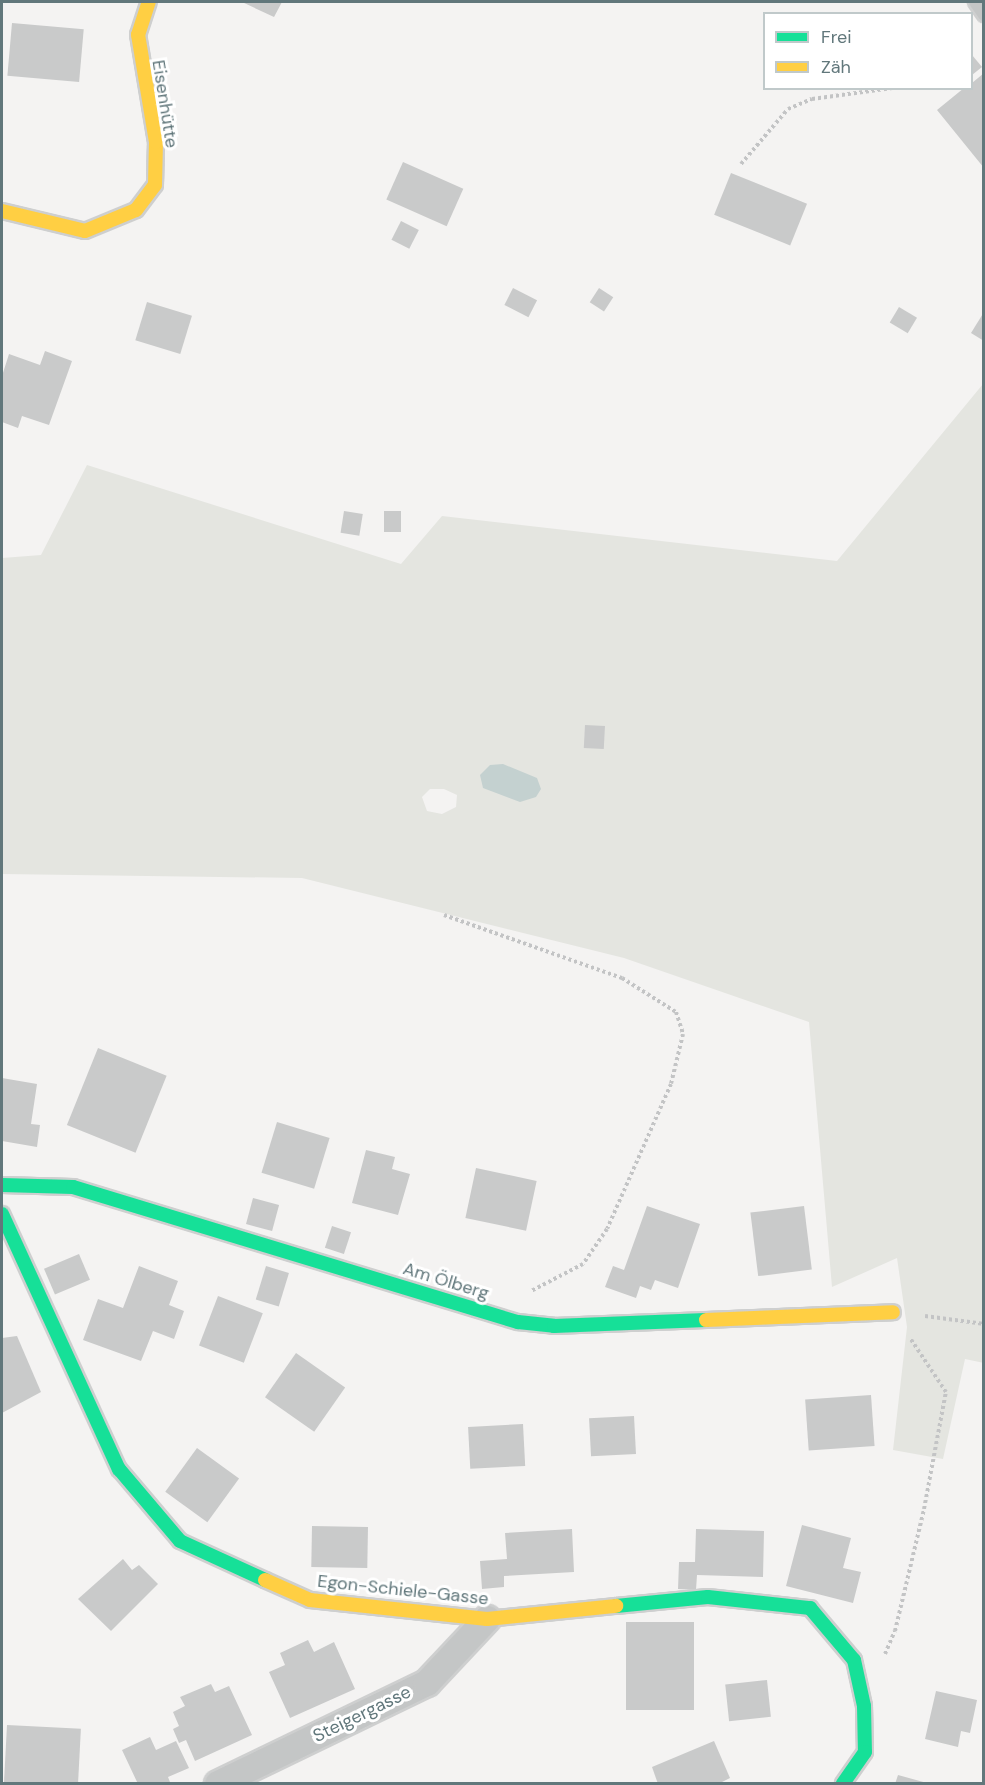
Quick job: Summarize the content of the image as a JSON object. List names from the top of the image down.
{
  "streets": {
    "street": [
      "Eisenhütte",
      "Am Ölberg",
      "Egon-Schiele-Gasse",
      "Steigergasse"
    ]
  },
  "crossings": [
    ["Egon-Schiele-Gasse", "Steigergasse"]
  ],
  "legend": ["Frei", "Zäh"]
}
